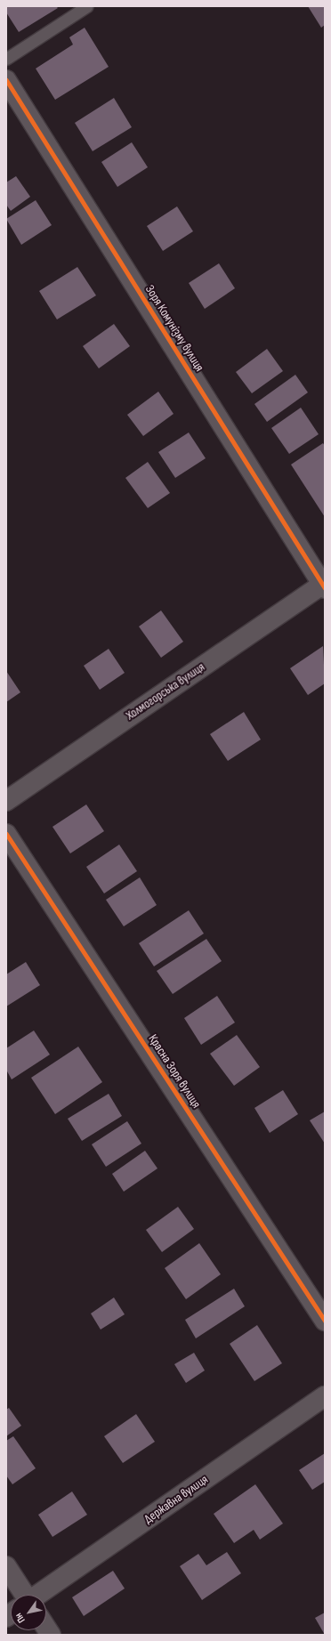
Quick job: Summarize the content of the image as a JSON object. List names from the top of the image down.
{
  "streets": {
    "street": [
      "Зоря Комунізму вулиця",
      "Холмогорська вулиця",
      "Красна Зоря вулиця",
      "Державна вулиця"
    ]
  },
  "crossings": [
    ["Зоря Комунізму вулиця", "Холмогорська вулиця"]
  ],
  "north": "bottom left"
}
